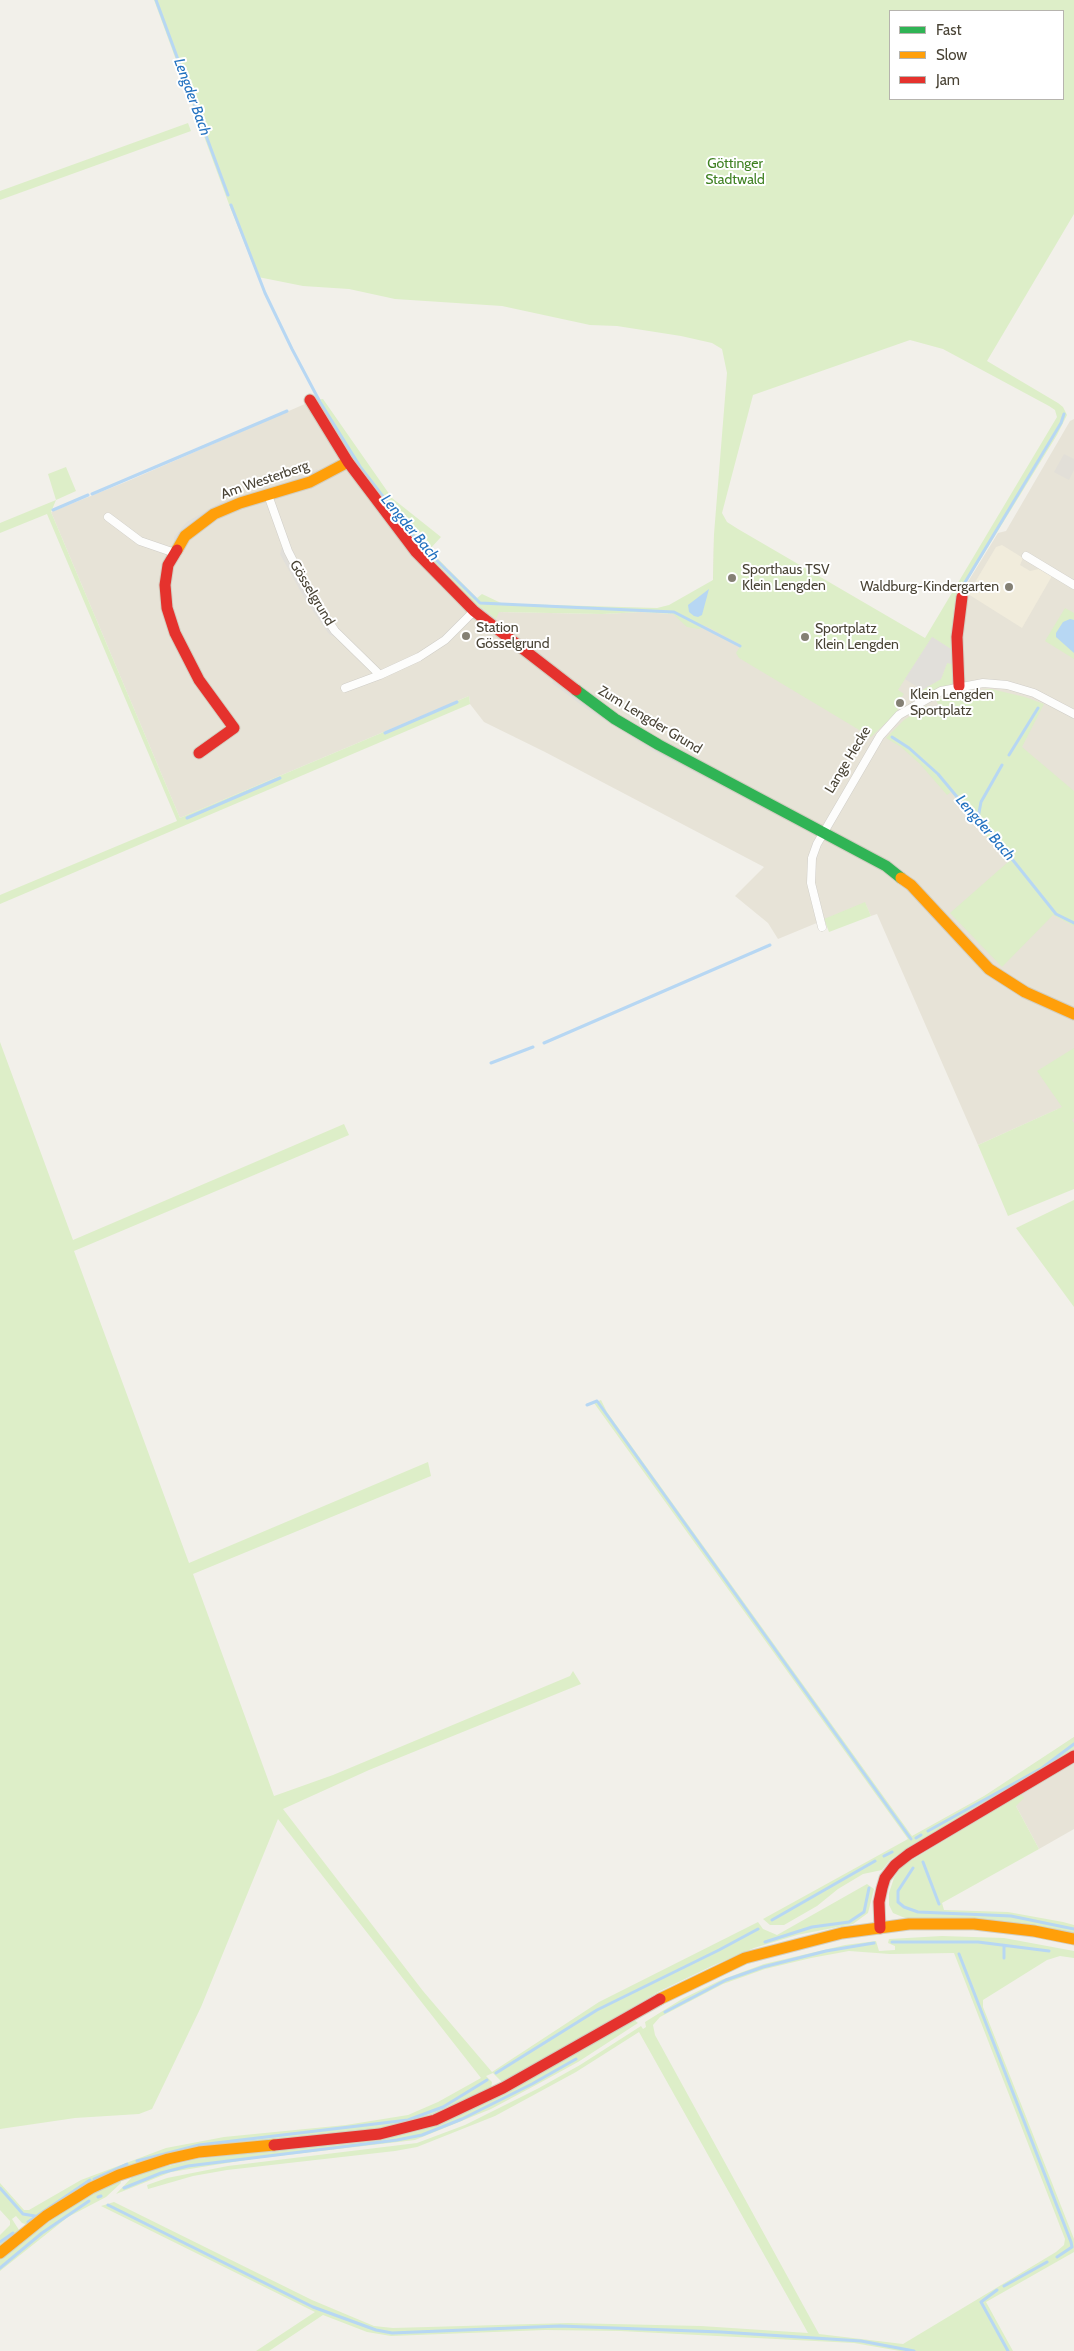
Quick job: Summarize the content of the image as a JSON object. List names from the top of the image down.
{
  "streets": {
    "street": [
      "Am Westerberg",
      "Gösselgrund",
      "Zum Lengder Grund",
      "Lange Hecke"
    ]
  },
  "crossings": [
    ["Am Westerberg", "Gösselgrund"],
    ["Am Westerberg", "Zum Lengder Grund"],
    ["Zum Lengder Grund", "Lange Hecke"]
  ],
  "water": ["Lengder Bach"],
  "parks": ["Göttinger Stadtwald"],
  "places": [
    "Sporthaus TSV Klein Lengden",
    "Waldburg-Kindergarten",
    "Station Gösselgrund",
    "Sportplatz Klein Lengden",
    "Klein Lengden Sportplatz"
  ],
  "legend": ["Fast", "Slow", "Jam"]
}
